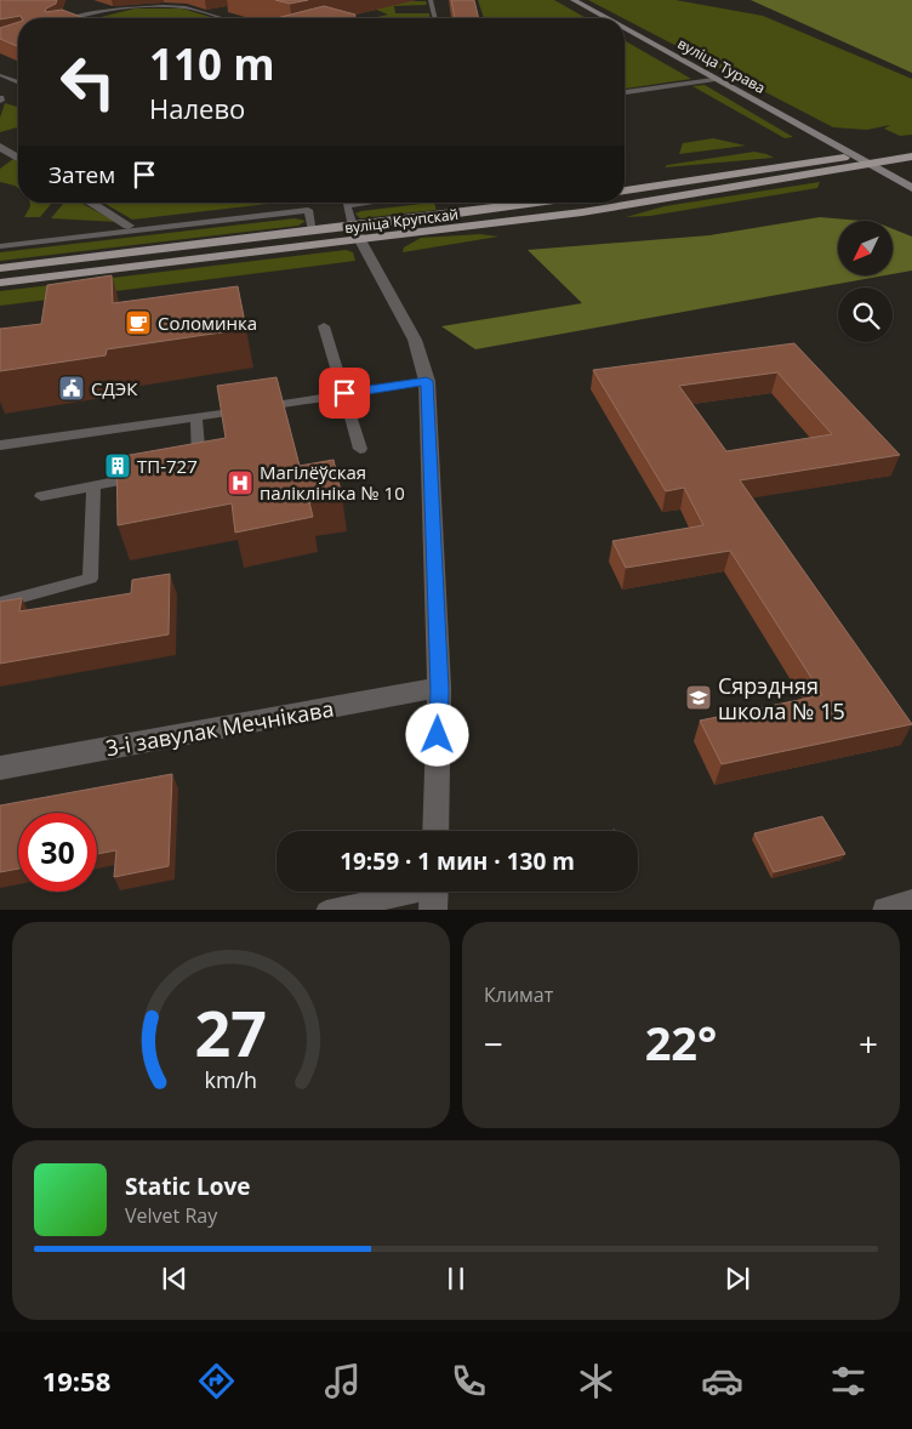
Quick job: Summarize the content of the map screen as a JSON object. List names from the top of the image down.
{
  "streets": {
    "main road": ["вуліца Турава", "вуліца Крупскай"],
    "street": ["3-і завулак Мечнікава"]
  },
  "crossings": [
    ["вуліца Турава", "вуліца Крупскай"]
  ],
  "places": {
    "cafe": ["Соломинка"],
    "public building": ["СДЭК"],
    "building": ["ТП-727"],
    "hospital": ["Магілёўская паліклініка № 10"],
    "school or university": ["Сярэдняя школа № 15"]
  },
  "north": "bottom left",
  "page": {
    "turn": ["110 m", "Налево"],
    "then": "Затем",
    "limit": "30",
    "trip": "19:59 · 1 мин · 130 m",
    "tile": "Климат",
    "heat": ["−", "22°", "+"],
    "song": ["Static Love", "Velvet Ray"],
    "tabs": "19:58",
    "gauge": ["27", "km/h"]
  }
}
